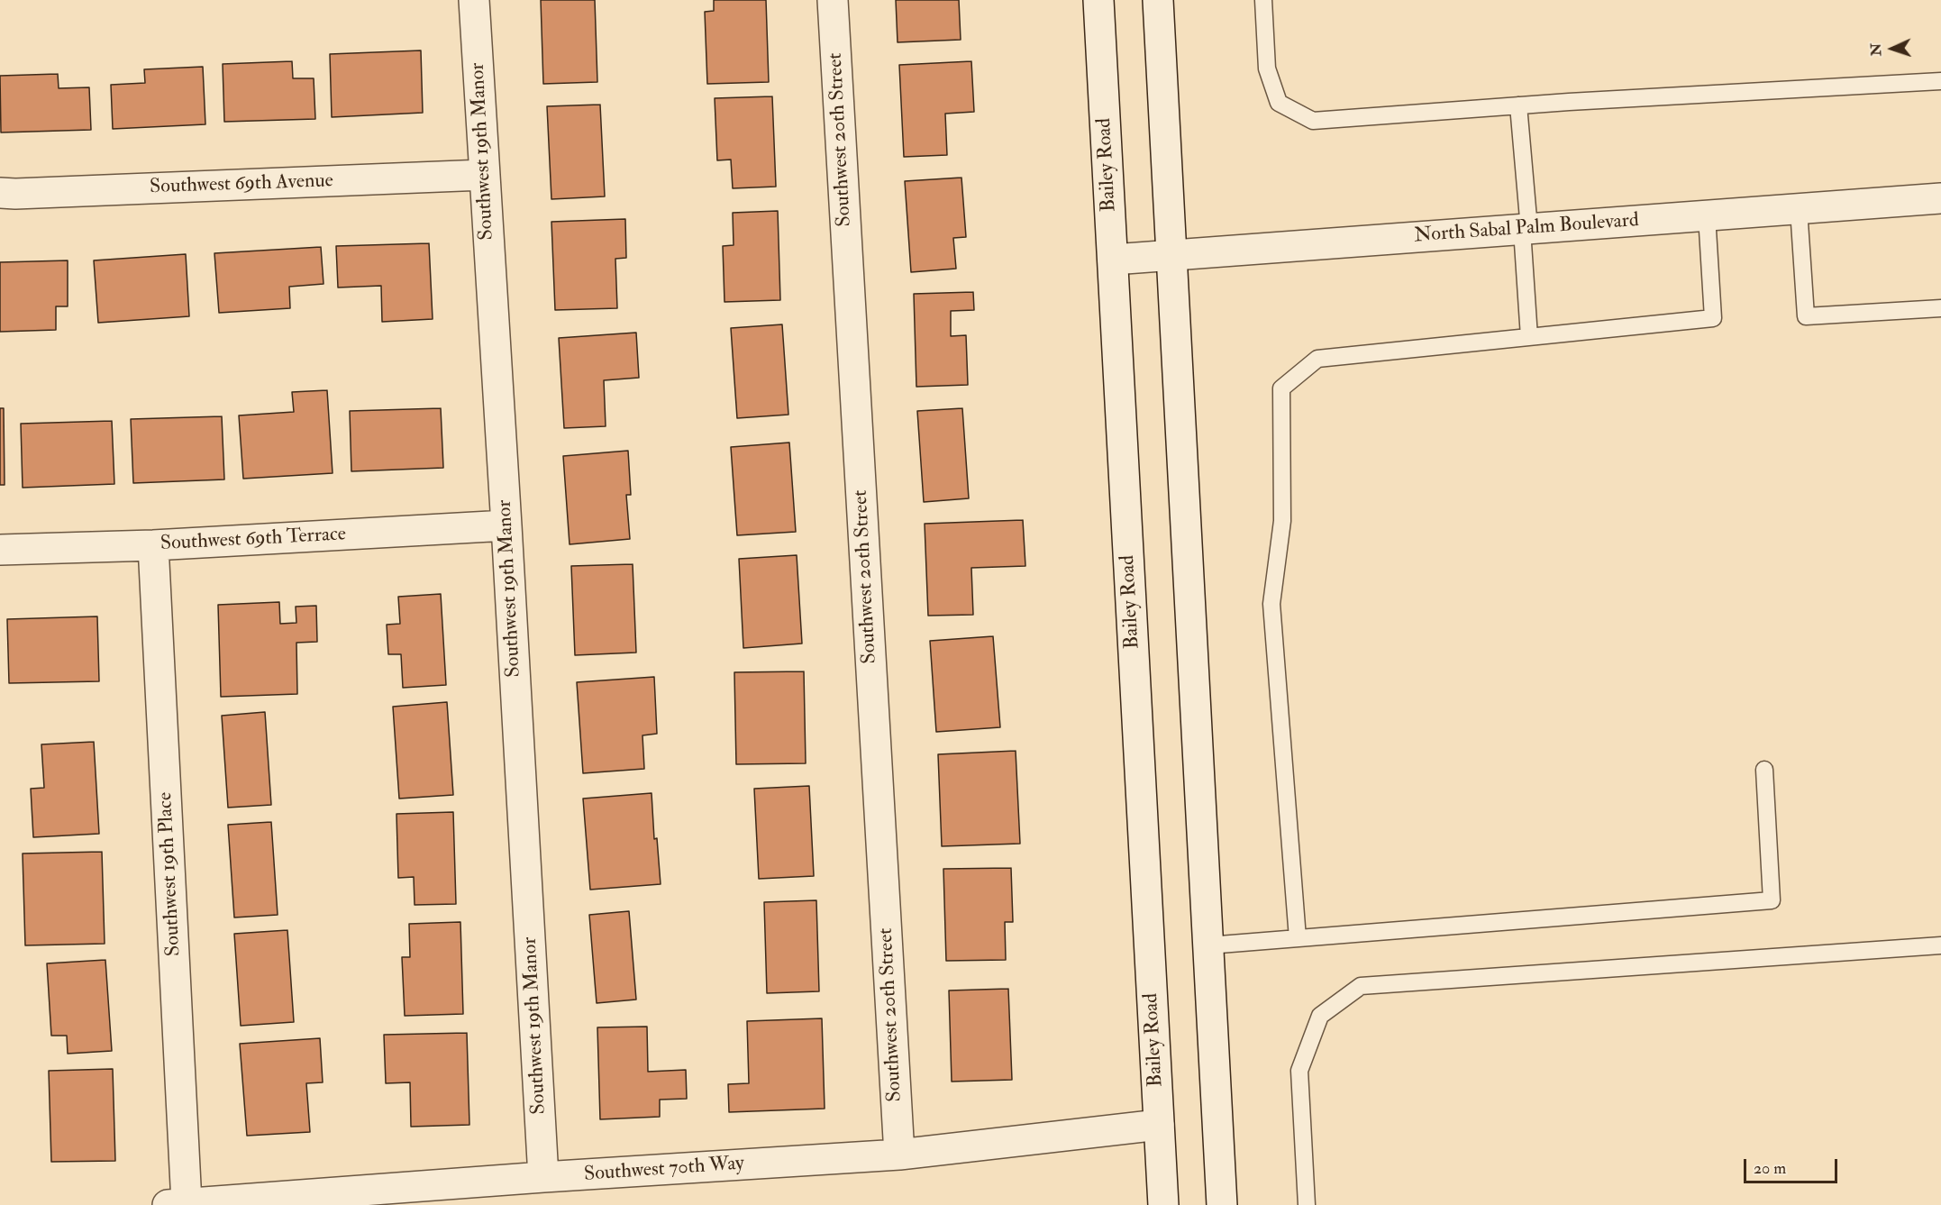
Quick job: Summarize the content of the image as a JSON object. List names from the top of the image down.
{
  "streets": {
    "street": [
      "Southwest 20th Street",
      "Southwest 19th Manor",
      "Bailey Road",
      "Southwest 69th Avenue",
      "North Sabal Palm Boulevard",
      "Southwest 69th Terrace",
      "Southwest 19th Place",
      "Southwest 70th Way"
    ]
  },
  "crossings": [
    ["Southwest 20th Street", "Southwest 70th Way"],
    ["Southwest 19th Manor", "Southwest 69th Avenue"],
    ["Southwest 19th Manor", "Southwest 69th Terrace"],
    ["Southwest 19th Manor", "Southwest 70th Way"],
    ["Bailey Road", "North Sabal Palm Boulevard"],
    ["Bailey Road", "Southwest 70th Way"],
    ["Southwest 69th Terrace", "Southwest 19th Place"],
    ["Southwest 19th Place", "Southwest 70th Way"]
  ],
  "scale_bar": "20 m",
  "north": "left"
}
